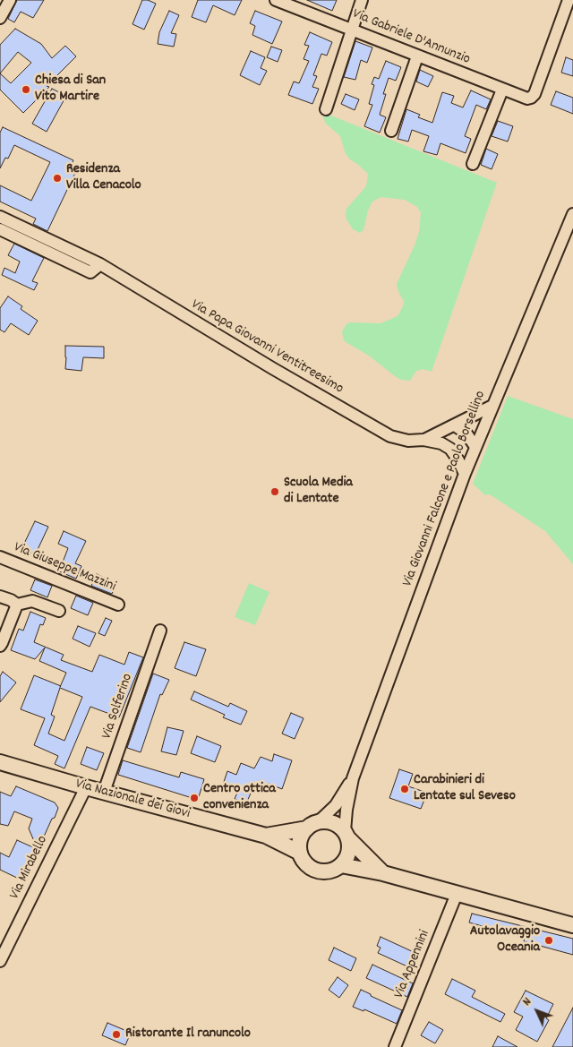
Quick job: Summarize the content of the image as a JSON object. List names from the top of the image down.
{
  "streets": {
    "main road": ["Via Nazionale dei Giovi"],
    "street": [
      "Via Gabriele D'Annunzio",
      "Via Papa Giovanni Ventitreesimo",
      "Via Giovanni Falcone e Paolo Borsellino",
      "Via Giuseppe Mazzini",
      "Via Solferino",
      "Via Mirabello",
      "Via Appennini"
    ]
  },
  "crossings": [
    ["Via Papa Giovanni Ventitreesimo", "Via Giovanni Falcone e Paolo Borsellino"],
    ["Via Solferino", "Via Nazionale dei Giovi"],
    ["Via Nazionale dei Giovi", "Via Mirabello"]
  ],
  "places": [
    "Chiesa di San Vito Martire",
    "Residenza Villa Cenacolo",
    "Scuola Media di Lentate",
    "Carabinieri di Lentate sul Seveso",
    "Centro ottica convenienza",
    "Autolavaggio Oceania",
    "Ristorante Il ranuncolo"
  ],
  "north": "top left"
}
